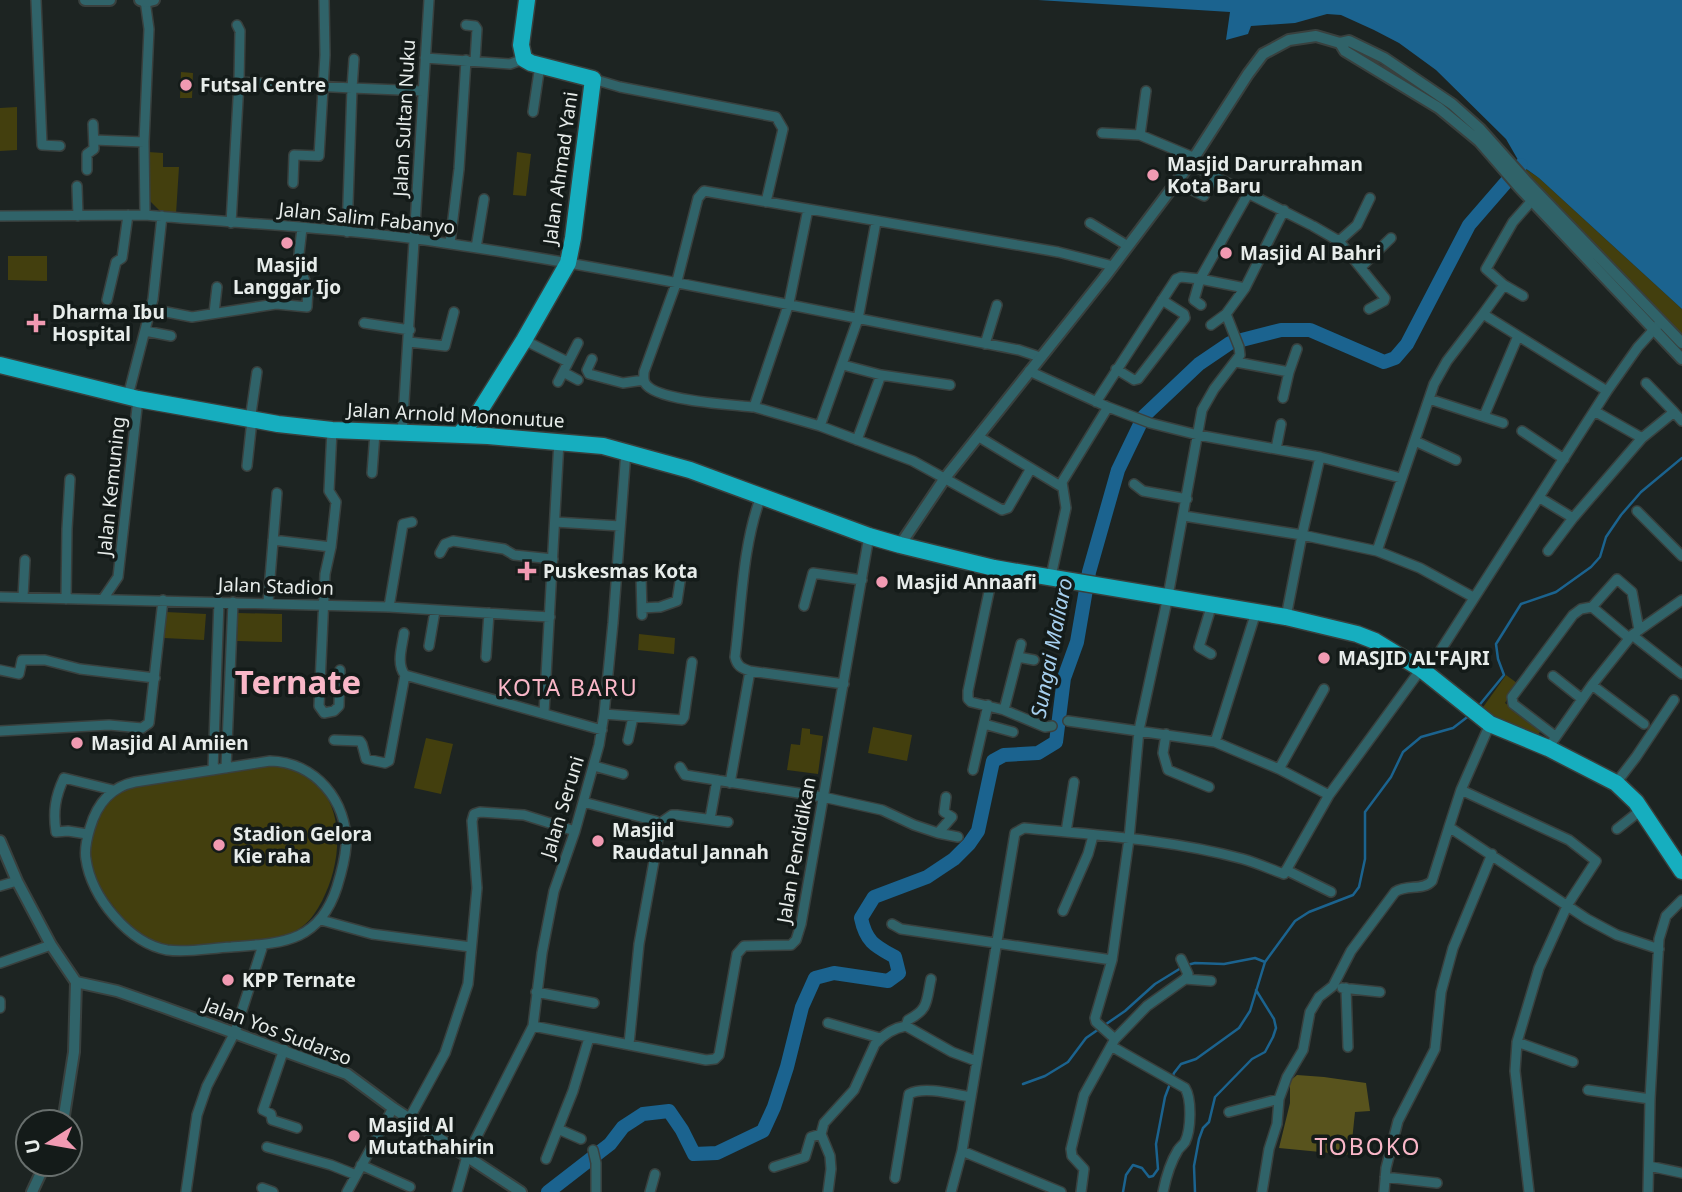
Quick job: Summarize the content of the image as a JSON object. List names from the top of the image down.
{
  "streets": {
    "highway": ["Jalan Ahmad Yani", "Jalan Arnold Mononutue"],
    "street": [
      "Jalan Sultan Nuku",
      "Jalan Salim Fabanyo",
      "Jalan Kemuning",
      "Jalan Stadion",
      "Jalan Seruni",
      "Jalan Pendidikan",
      "Jalan Yos Sudarso"
    ]
  },
  "crossings": [
    ["Jalan Sultan Nuku", "Jalan Salim Fabanyo"],
    ["Jalan Sultan Nuku", "Jalan Arnold Mononutue"],
    ["Jalan Ahmad Yani", "Jalan Salim Fabanyo"],
    ["Jalan Ahmad Yani", "Jalan Arnold Mononutue"],
    ["Jalan Salim Fabanyo", "Jalan Kemuning"],
    ["Jalan Arnold Mononutue", "Jalan Kemuning"],
    ["Jalan Arnold Mononutue", "Jalan Seruni"],
    ["Jalan Arnold Mononutue", "Jalan Pendidikan"],
    ["Jalan Kemuning", "Jalan Stadion"],
    ["Jalan Seruni", "Jalan Pendidikan"],
    ["Jalan Seruni", "Jalan Yos Sudarso"]
  ],
  "districts": ["Ternate", "KOTA BARU", "TOBOKO"],
  "water": ["Sungai Maliaro"],
  "places": {
    "other": [
      "Futsal Centre",
      "Masjid Darurrahman Kota Baru",
      "Masjid Langgar Ijo",
      "Masjid Al Bahri",
      "Masjid Annaafi",
      "MASJID AL'FAJRI",
      "Masjid Al Amiien",
      "Masjid Raudatul Jannah",
      "Stadion Gelora Kie raha",
      "KPP Ternate",
      "Masjid Al Mutathahirin"
    ],
    "health": ["Dharma Ibu Hospital", "Puskesmas Kota"]
  },
  "north": "left"
}
